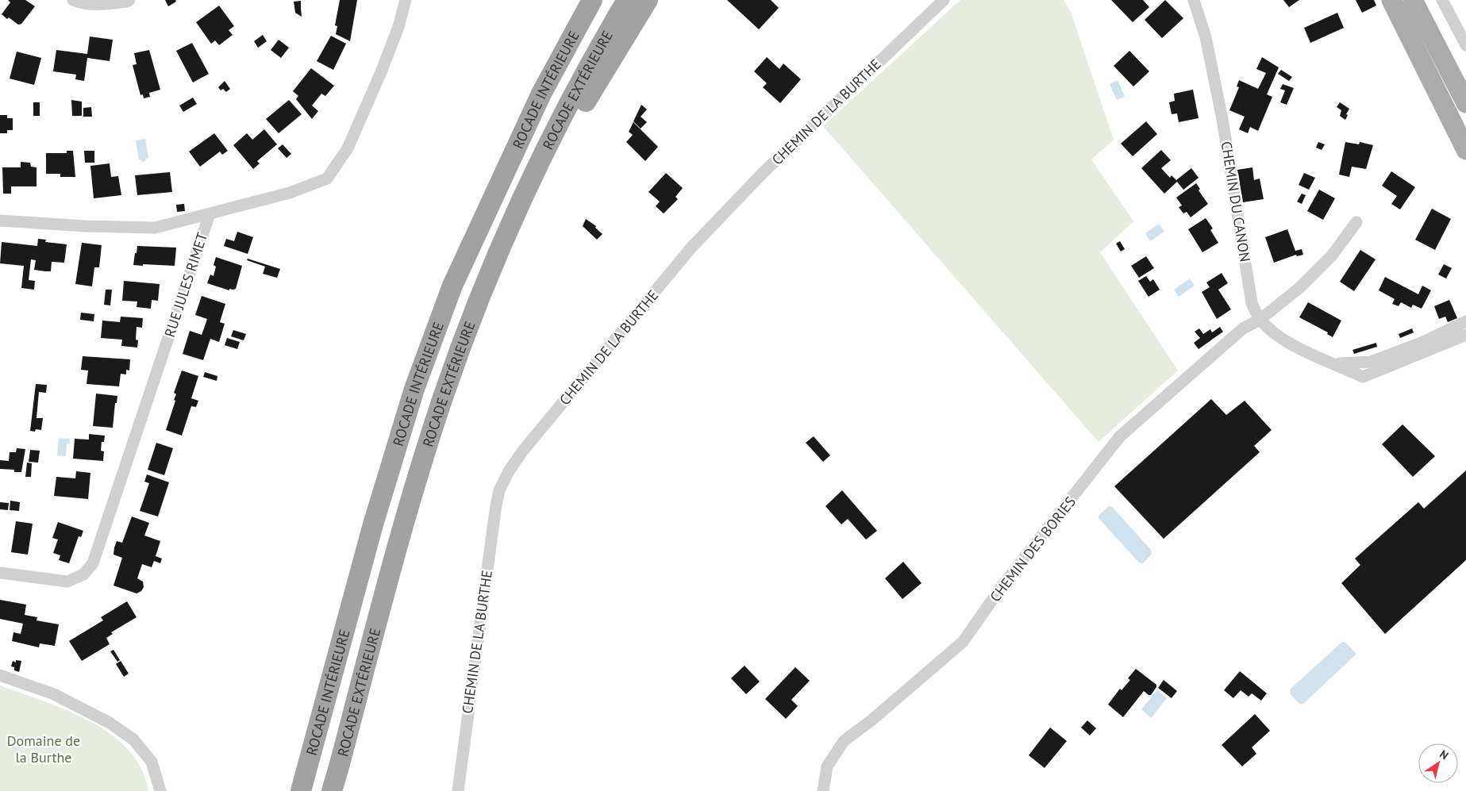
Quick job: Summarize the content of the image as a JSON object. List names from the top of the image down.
{
  "streets": {
    "highway": ["ROCADE EXTÉRIEURE", "ROCADE INTÉRIEURE"],
    "street": [
      "CHEMIN DE LA BURTHE",
      "CHEMIN DU CANON",
      "RUE JULES RIMET",
      "CHEMIN DES BORIES"
    ]
  },
  "crossings": [
    ["CHEMIN DU CANON", "CHEMIN DES BORIES"]
  ],
  "parks": ["Domaine de la Burthe"],
  "north": "top right"
}
